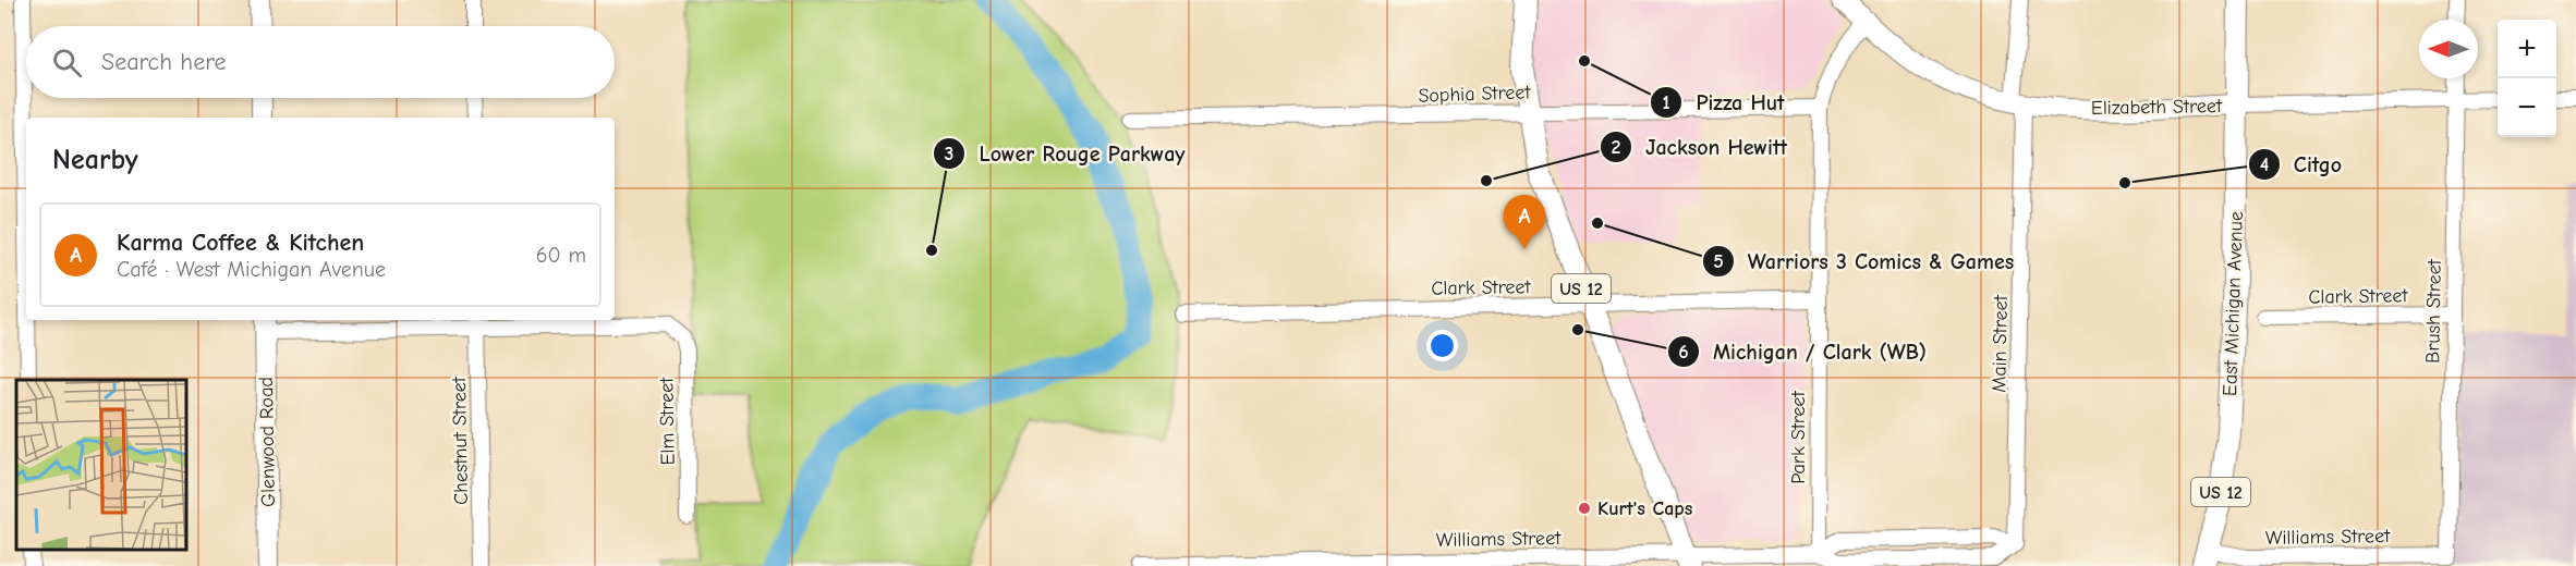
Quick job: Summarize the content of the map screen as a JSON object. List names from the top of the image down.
{
  "streets": {
    "main road": ["US 12", "East Michigan Avenue"],
    "street": [
      "Sophia Street",
      "Elizabeth Street",
      "Clark Street",
      "Brush Street",
      "Main Street",
      "Elm Street",
      "Park Street",
      "Chestnut Street",
      "Glenwood Road",
      "Williams Street"
    ]
  },
  "crossings": [
    ["Sophia Street", "US 12"],
    ["Sophia Street", "Park Street"],
    ["Elizabeth Street", "East Michigan Avenue"],
    ["Elizabeth Street", "Brush Street"],
    ["Elizabeth Street", "Main Street"],
    ["Elizabeth Street", "Park Street"],
    ["Clark Street", "US 12"],
    ["Clark Street", "Brush Street"],
    ["Clark Street", "Park Street"],
    ["US 12", "Williams Street"],
    ["East Michigan Avenue", "Williams Street"],
    ["Brush Street", "Williams Street"],
    ["Main Street", "Williams Street"],
    ["Elm Street", "Chestnut Street"],
    ["Park Street", "Williams Street"]
  ],
  "places": [
    "Pizza Hut",
    "Jackson Hewitt",
    "Citgo",
    "Warriors 3 Comics & Games",
    "Lower Rouge Parkway",
    "Michigan / Clark (WB)",
    "Kurt's Caps"
  ],
  "north": "left",
  "page": {
    "map_buttons": ["+", "−"],
    "search": "Search here",
    "heading": "Nearby",
    "pins": "A",
    "list": [
      {
        "mark": "A",
        "name": "Karma Coffee & Kitchen",
        "note": "Café · West Michigan Avenue",
        "value": "60 m"
      }
    ]
  }
}
